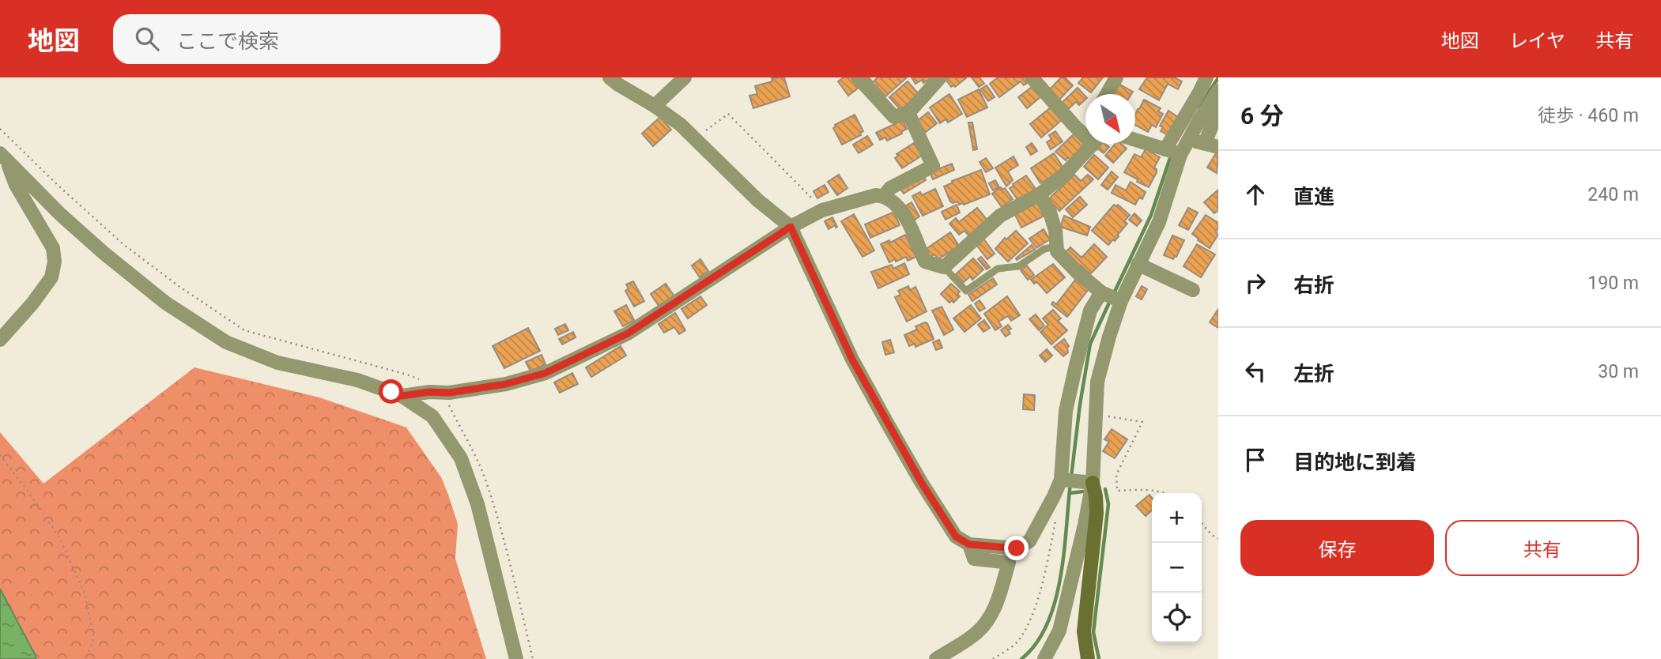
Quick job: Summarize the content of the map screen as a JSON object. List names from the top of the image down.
{
  "north": "bottom right",
  "page": {
    "header": "地図",
    "search": "ここで検索",
    "nav": ["地図", "レイヤ", "共有"],
    "heading": ["6 分", "徒歩 · 460 m"],
    "list": [
      ["直進", "240 m"],
      ["右折", "190 m"],
      ["左折", "30 m"],
      "目的地に到着"
    ],
    "map_buttons": ["+", "−"],
    "buttons": ["保存", "共有"]
  }
}
